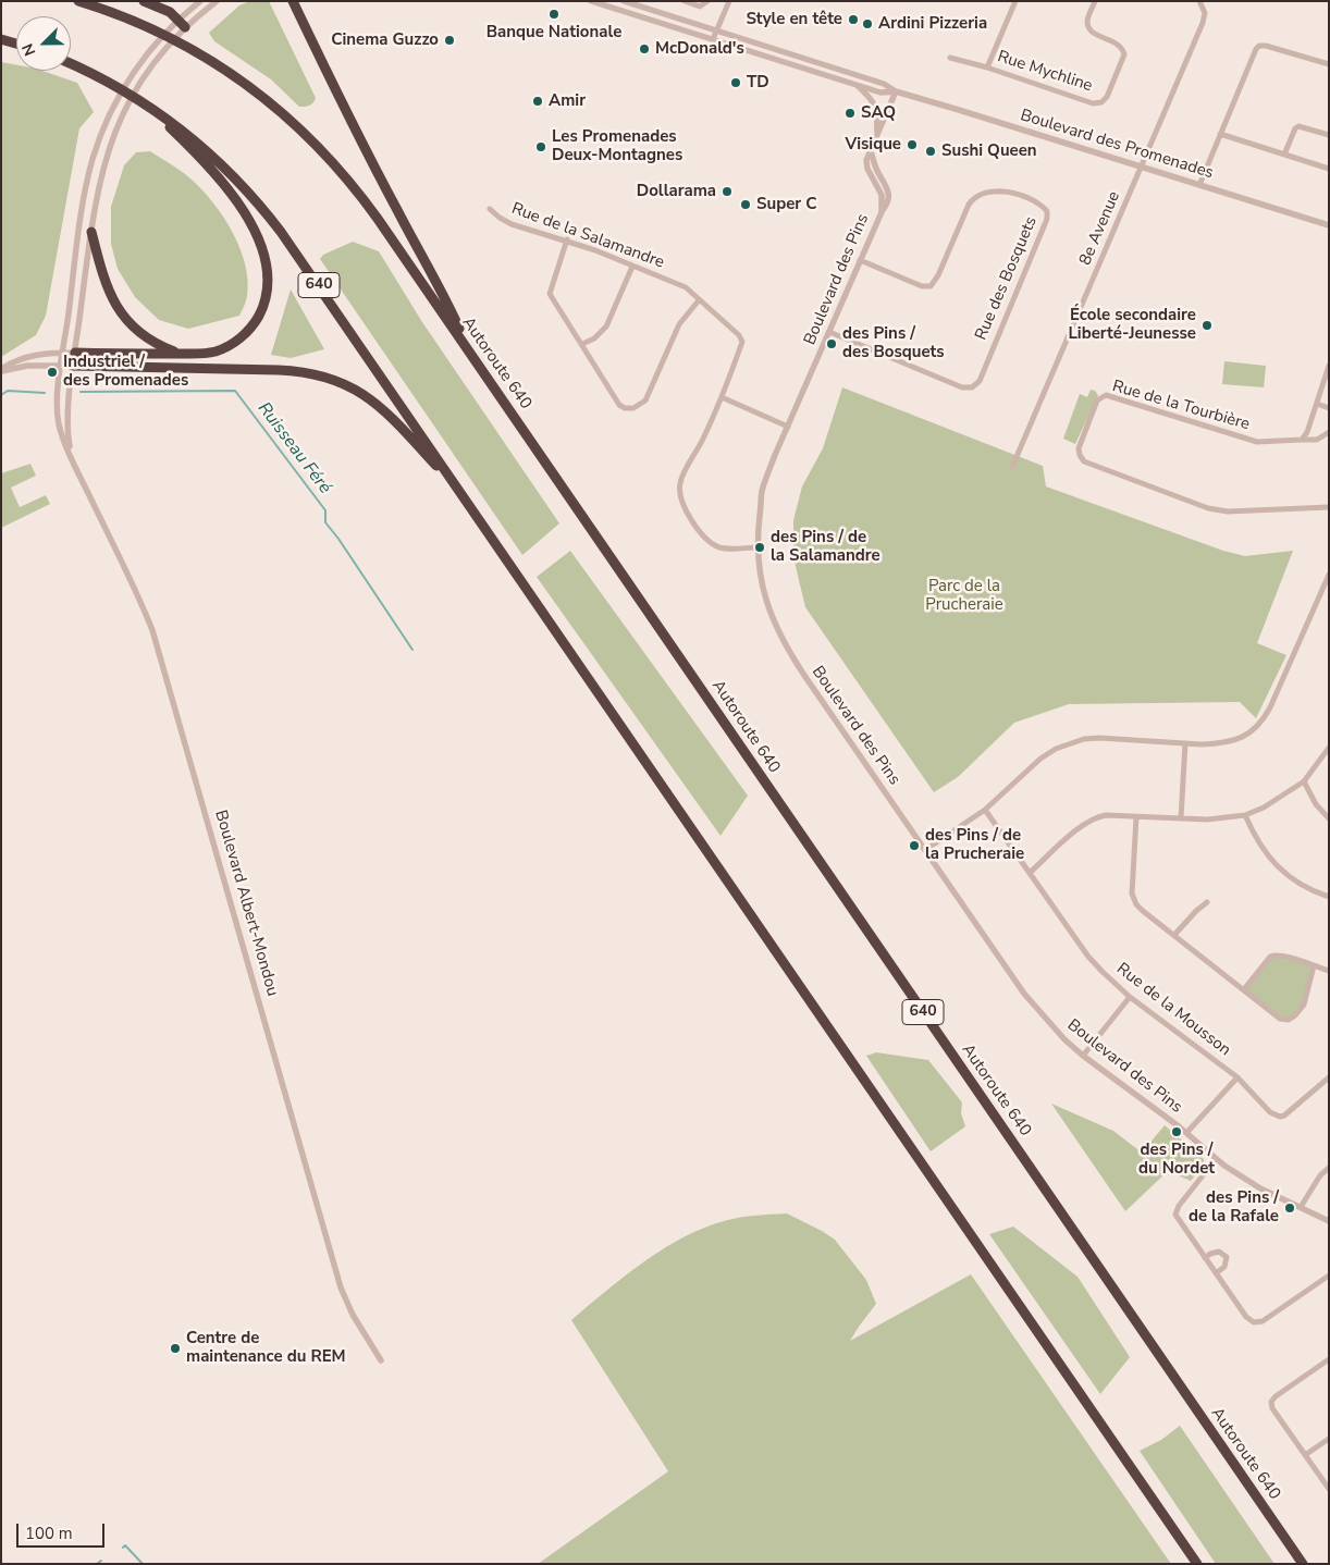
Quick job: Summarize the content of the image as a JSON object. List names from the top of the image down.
{
  "streets": {
    "highway": ["640", "Autoroute 640"],
    "street": [
      "Rue Mychline",
      "Boulevard des Promenades",
      "8e Avenue",
      "Rue de la Salamandre",
      "Rue des Bosquets",
      "Boulevard des Pins",
      "Rue de la Tourbière",
      "Boulevard Albert-Mondou",
      "Rue de la Mousson"
    ]
  },
  "crossings": [
    ["Boulevard des Promenades", "8e Avenue"],
    ["Rue de la Salamandre", "Boulevard des Pins"],
    ["Rue des Bosquets", "Boulevard des Pins"]
  ],
  "water": ["Ruisseau Féré"],
  "parks": ["Parc de la Prucheraie"],
  "places": [
    "Banque Nationale",
    "Style en tête",
    "Ardini Pizzeria",
    "Cinema Guzzo",
    "McDonald's",
    "TD",
    "Amir",
    "SAQ",
    "Visique",
    "Les Promenades Deux-Montagnes",
    "Sushi Queen",
    "Dollarama",
    "Super C",
    "École secondaire Liberté-Jeunesse",
    "des Pins / des Bosquets",
    "Industriel / des Promenades",
    "des Pins / de la Salamandre",
    "des Pins / de la Prucheraie",
    "des Pins / du Nordet",
    "des Pins / de la Rafale",
    "Centre de maintenance du REM"
  ],
  "scale_bar": "100 m",
  "north": "bottom left"
}
